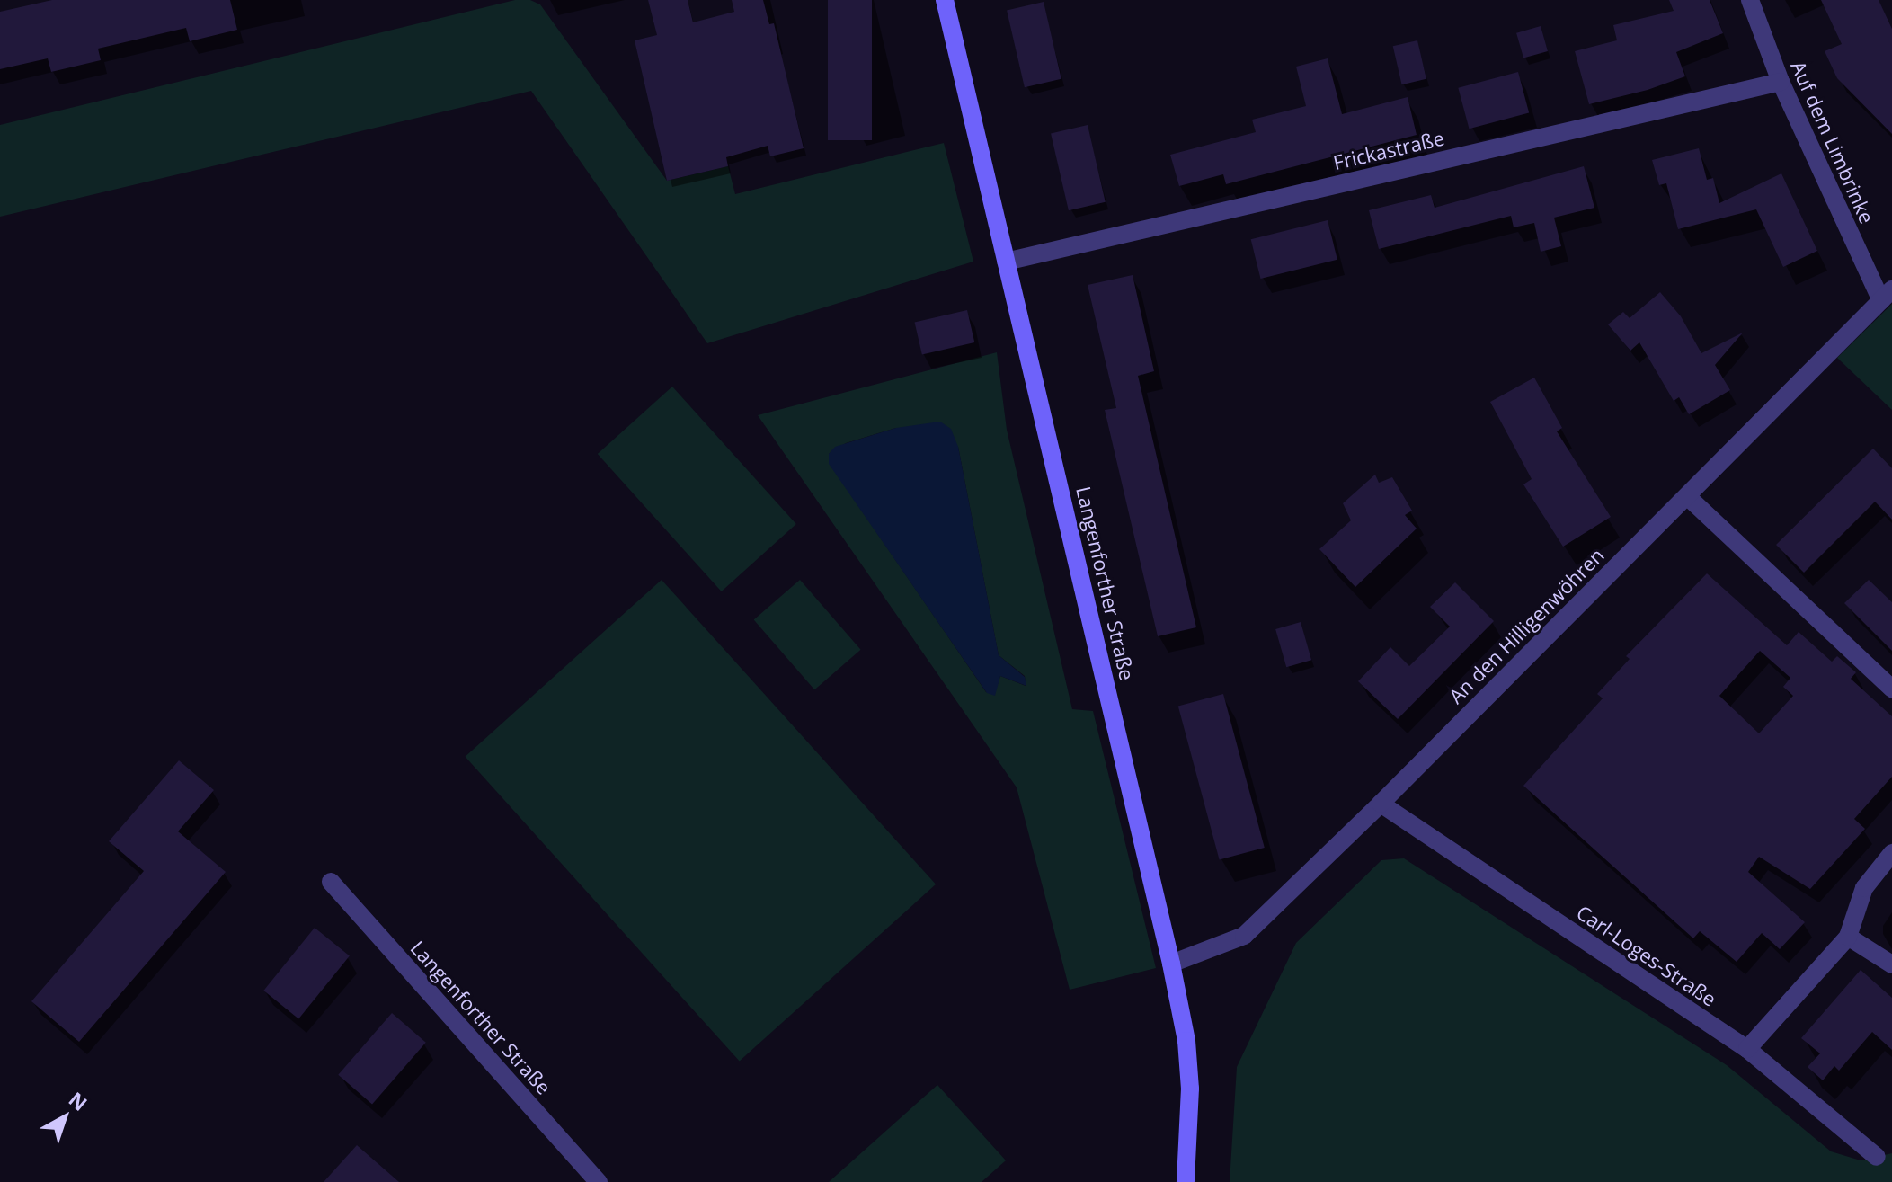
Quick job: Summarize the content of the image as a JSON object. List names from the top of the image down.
{
  "streets": {
    "main road": ["Langenforther Straße"],
    "street": [
      "Auf dem Limbrinke",
      "Frickastraße",
      "An den Hilligenwöhren",
      "Carl-Loges-Straße"
    ]
  },
  "crossings": [
    ["Auf dem Limbrinke", "Frickastraße"],
    ["Auf dem Limbrinke", "An den Hilligenwöhren"],
    ["Frickastraße", "Langenforther Straße"],
    ["Langenforther Straße", "An den Hilligenwöhren"],
    ["An den Hilligenwöhren", "Carl-Loges-Straße"]
  ],
  "north": "top right"
}
